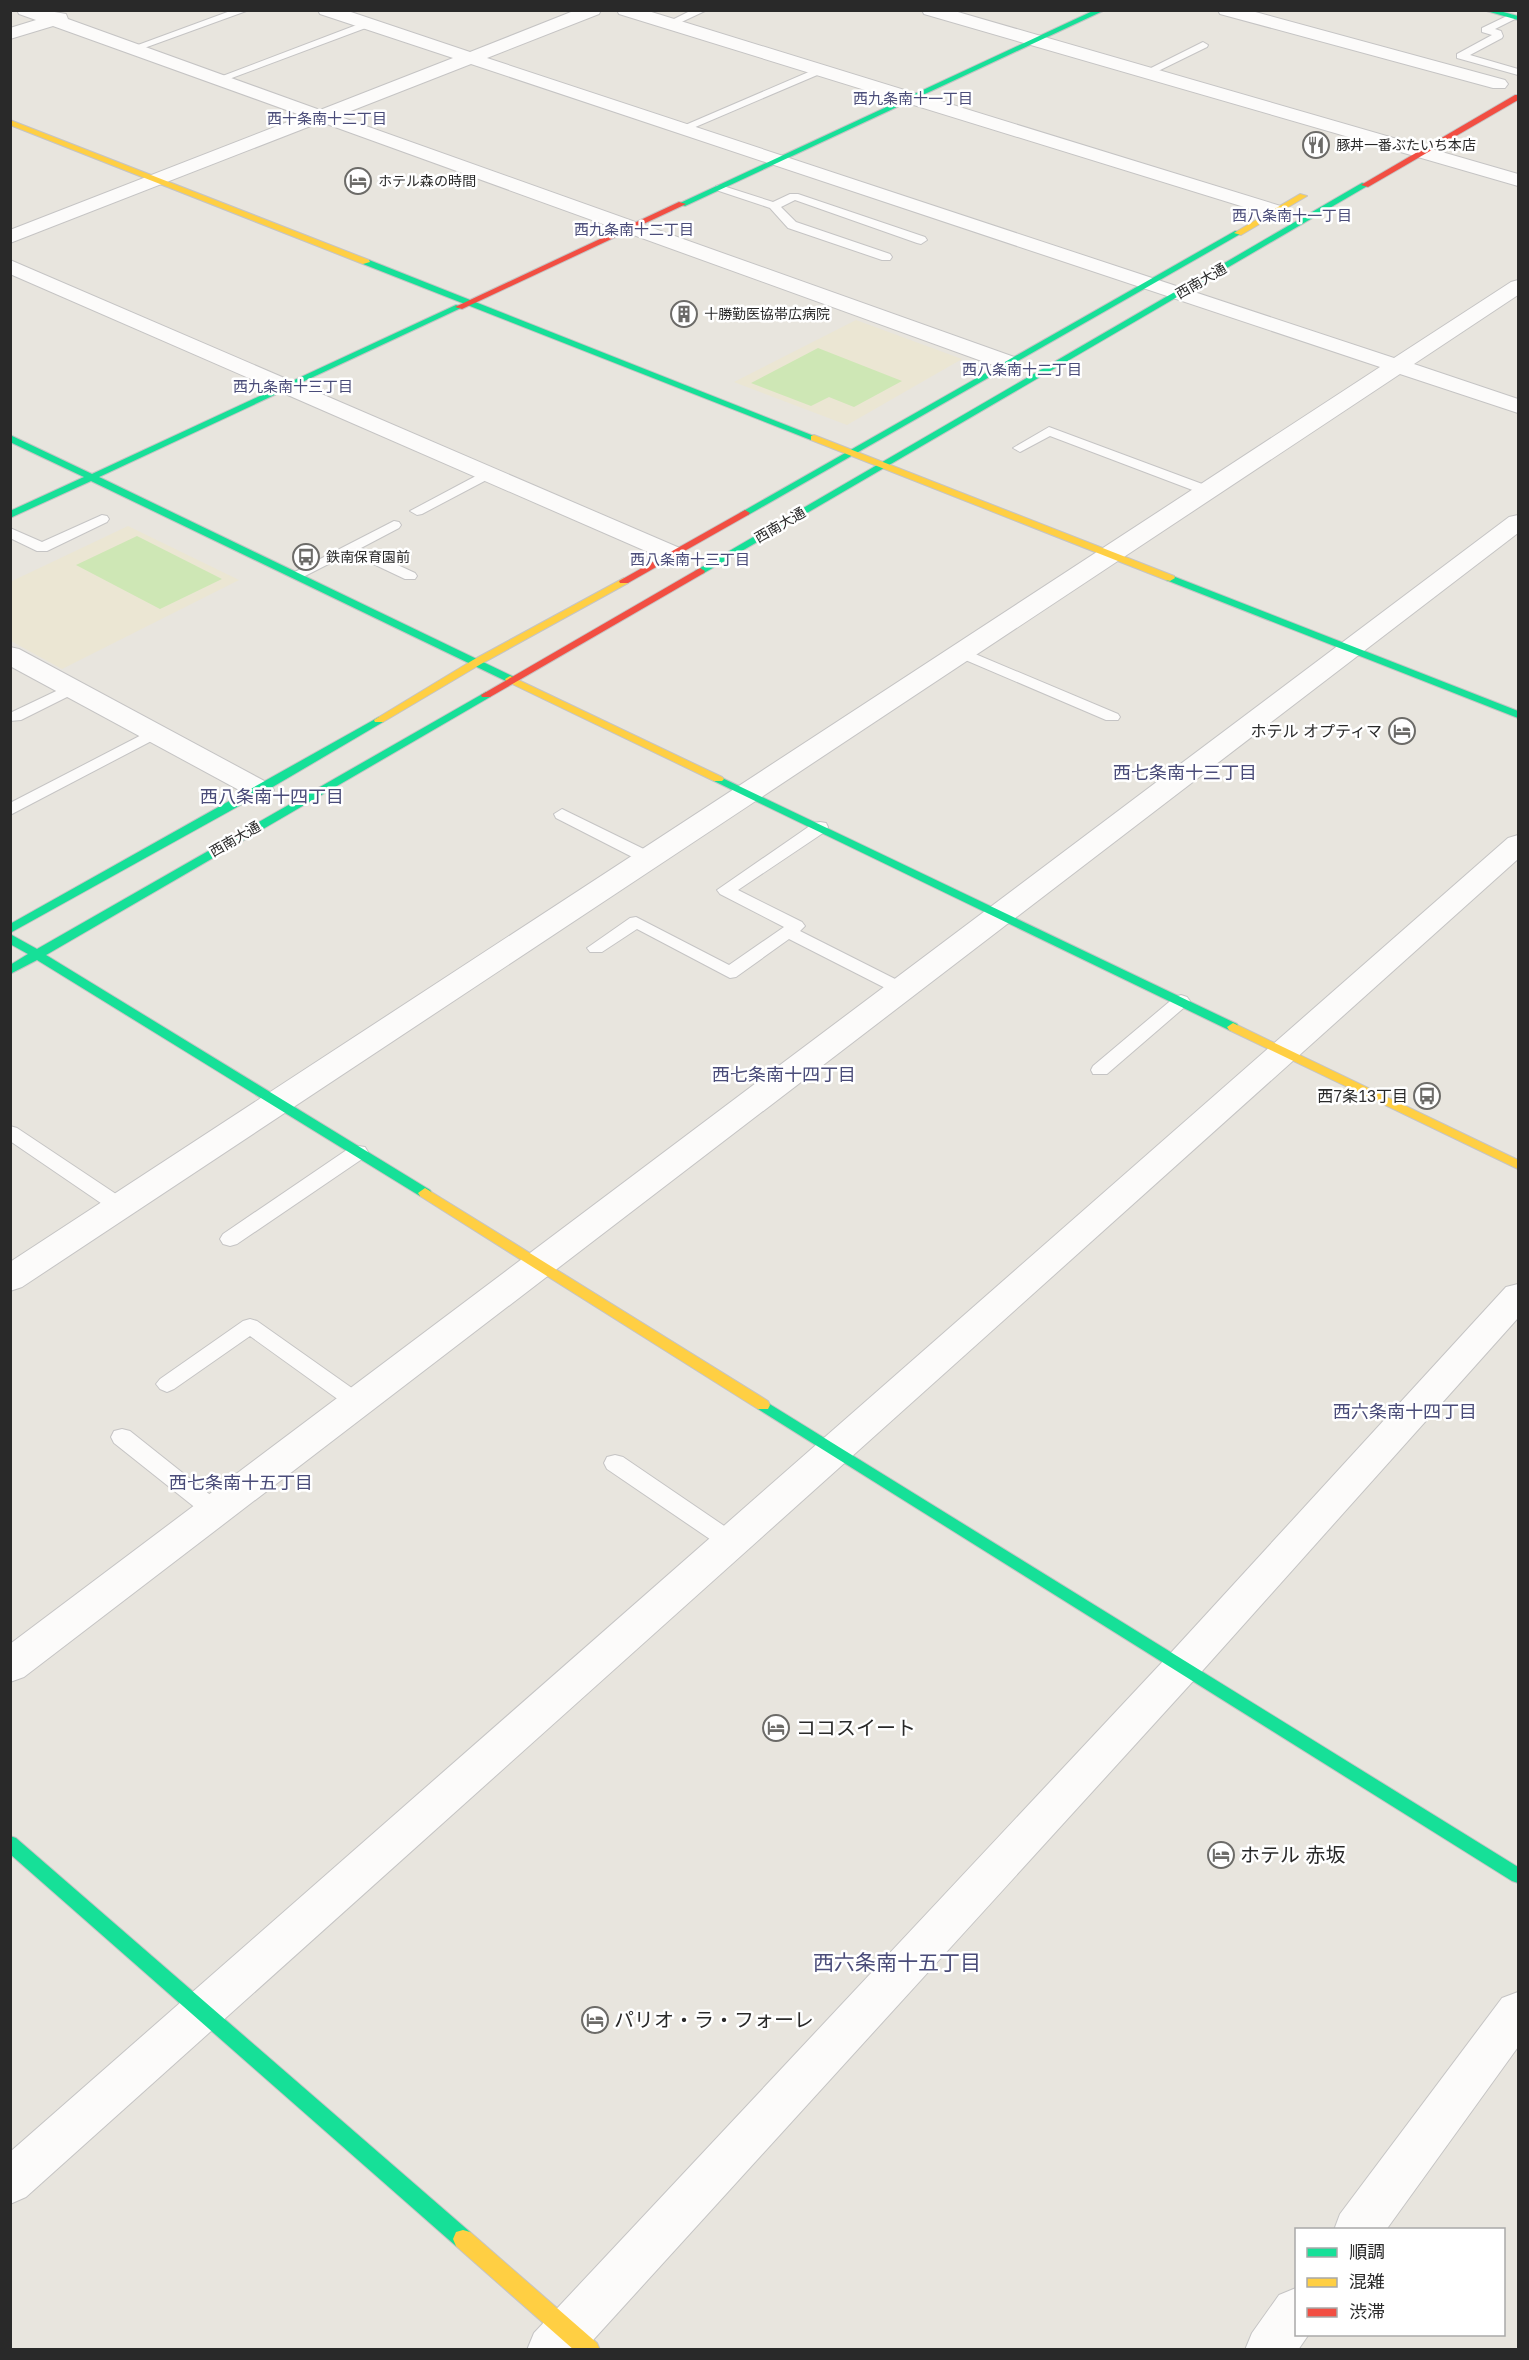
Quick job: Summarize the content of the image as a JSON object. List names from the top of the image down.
{
  "streets": {
    "street": ["西南大通"]
  },
  "districts": [
    "西九条南十一丁目",
    "西十条南十二丁目",
    "西八条南十一丁目",
    "西九条南十二丁目",
    "西八条南十二丁目",
    "西九条南十三丁目",
    "西八条南十三丁目",
    "西七条南十三丁目",
    "西八条南十四丁目",
    "西七条南十四丁目",
    "西六条南十四丁目",
    "西七条南十五丁目",
    "西六条南十五丁目"
  ],
  "places": {
    "restaurant": ["豚丼一番ぶたいち本店"],
    "hotel": [
      "ホテル森の時間",
      "ホテル オプティマ",
      "ココスイート",
      "ホテル 赤坂",
      "パリオ・ラ・フォーレ"
    ],
    "building": ["十勝勤医協帯広病院"],
    "bus stop": ["鉄南保育園前", "西7条13丁目"]
  },
  "legend": ["順調", "混雑", "渋滞"]
}
